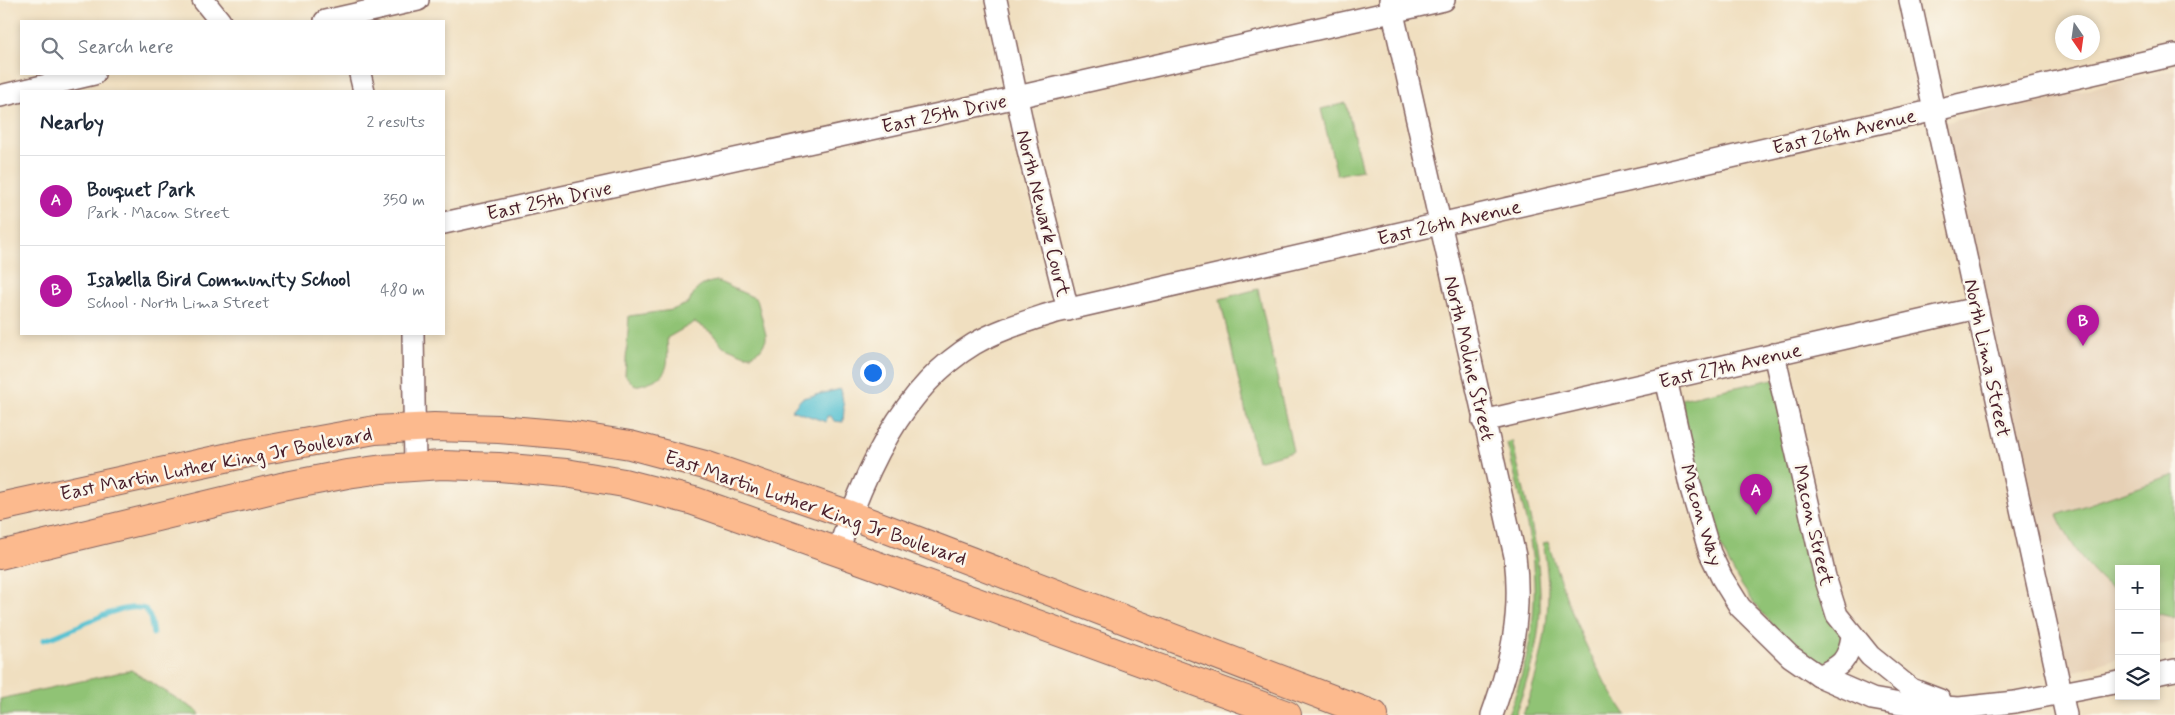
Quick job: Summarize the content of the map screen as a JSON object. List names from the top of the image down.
{
  "streets": {
    "main road": ["East Martin Luther King Jr Boulevard"],
    "street": [
      "East 25th Drive",
      "East 26th Avenue",
      "North Newark Court",
      "North Moline Street",
      "North Lima Street",
      "East 27th Avenue",
      "Macon Way",
      "Macon Street"
    ]
  },
  "crossings": [
    ["East 25th Drive", "North Newark Court"],
    ["East 25th Drive", "North Moline Street"],
    ["East 26th Avenue", "North Newark Court"],
    ["East 26th Avenue", "North Moline Street"],
    ["East 26th Avenue", "North Lima Street"],
    ["East 26th Avenue", "East Martin Luther King Jr Boulevard"],
    ["North Moline Street", "East 27th Avenue"],
    ["North Lima Street", "East 27th Avenue"],
    ["North Lima Street", "Macon Way"],
    ["East 27th Avenue", "Macon Way"],
    ["East 27th Avenue", "Macon Street"],
    ["Macon Way", "Macon Street"]
  ],
  "north": "bottom",
  "page": {
    "search": "Search here",
    "heading": ["Nearby", "2 results"],
    "list": [
      {
        "mark": "A",
        "name": "Bouquet Park",
        "note": "Park · Macon Street",
        "value": "350 m"
      },
      {
        "mark": "B",
        "name": "Isabella Bird Community School",
        "note": "School · North Lima Street",
        "value": "480 m"
      }
    ],
    "pins": ["B", "A"],
    "map_buttons": ["+", "−"]
  }
}
